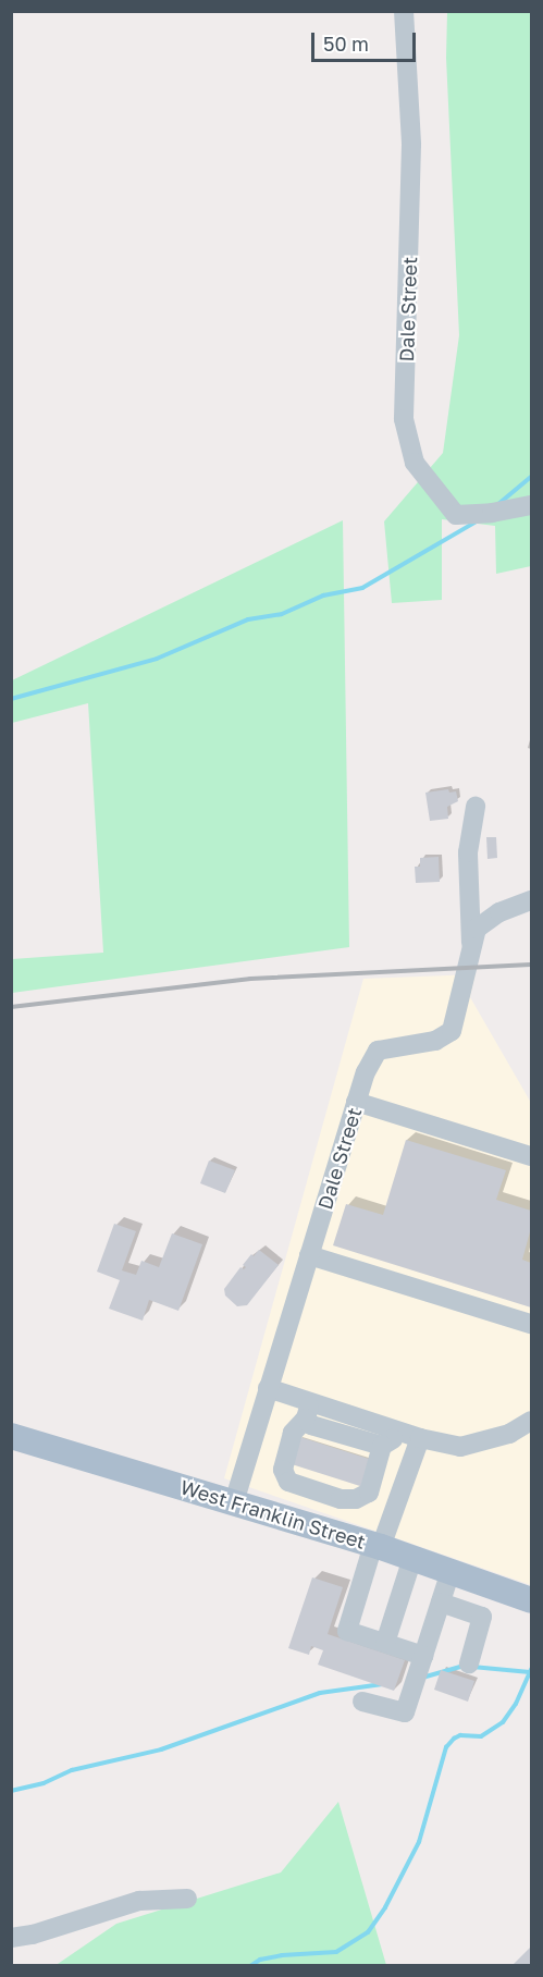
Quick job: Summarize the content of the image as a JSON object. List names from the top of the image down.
{
  "streets": {
    "main road": ["West Franklin Street"],
    "street": ["Dale Street"]
  },
  "crossings": [
    ["Dale Street", "West Franklin Street"]
  ],
  "scale_bar": "50 m"
}
